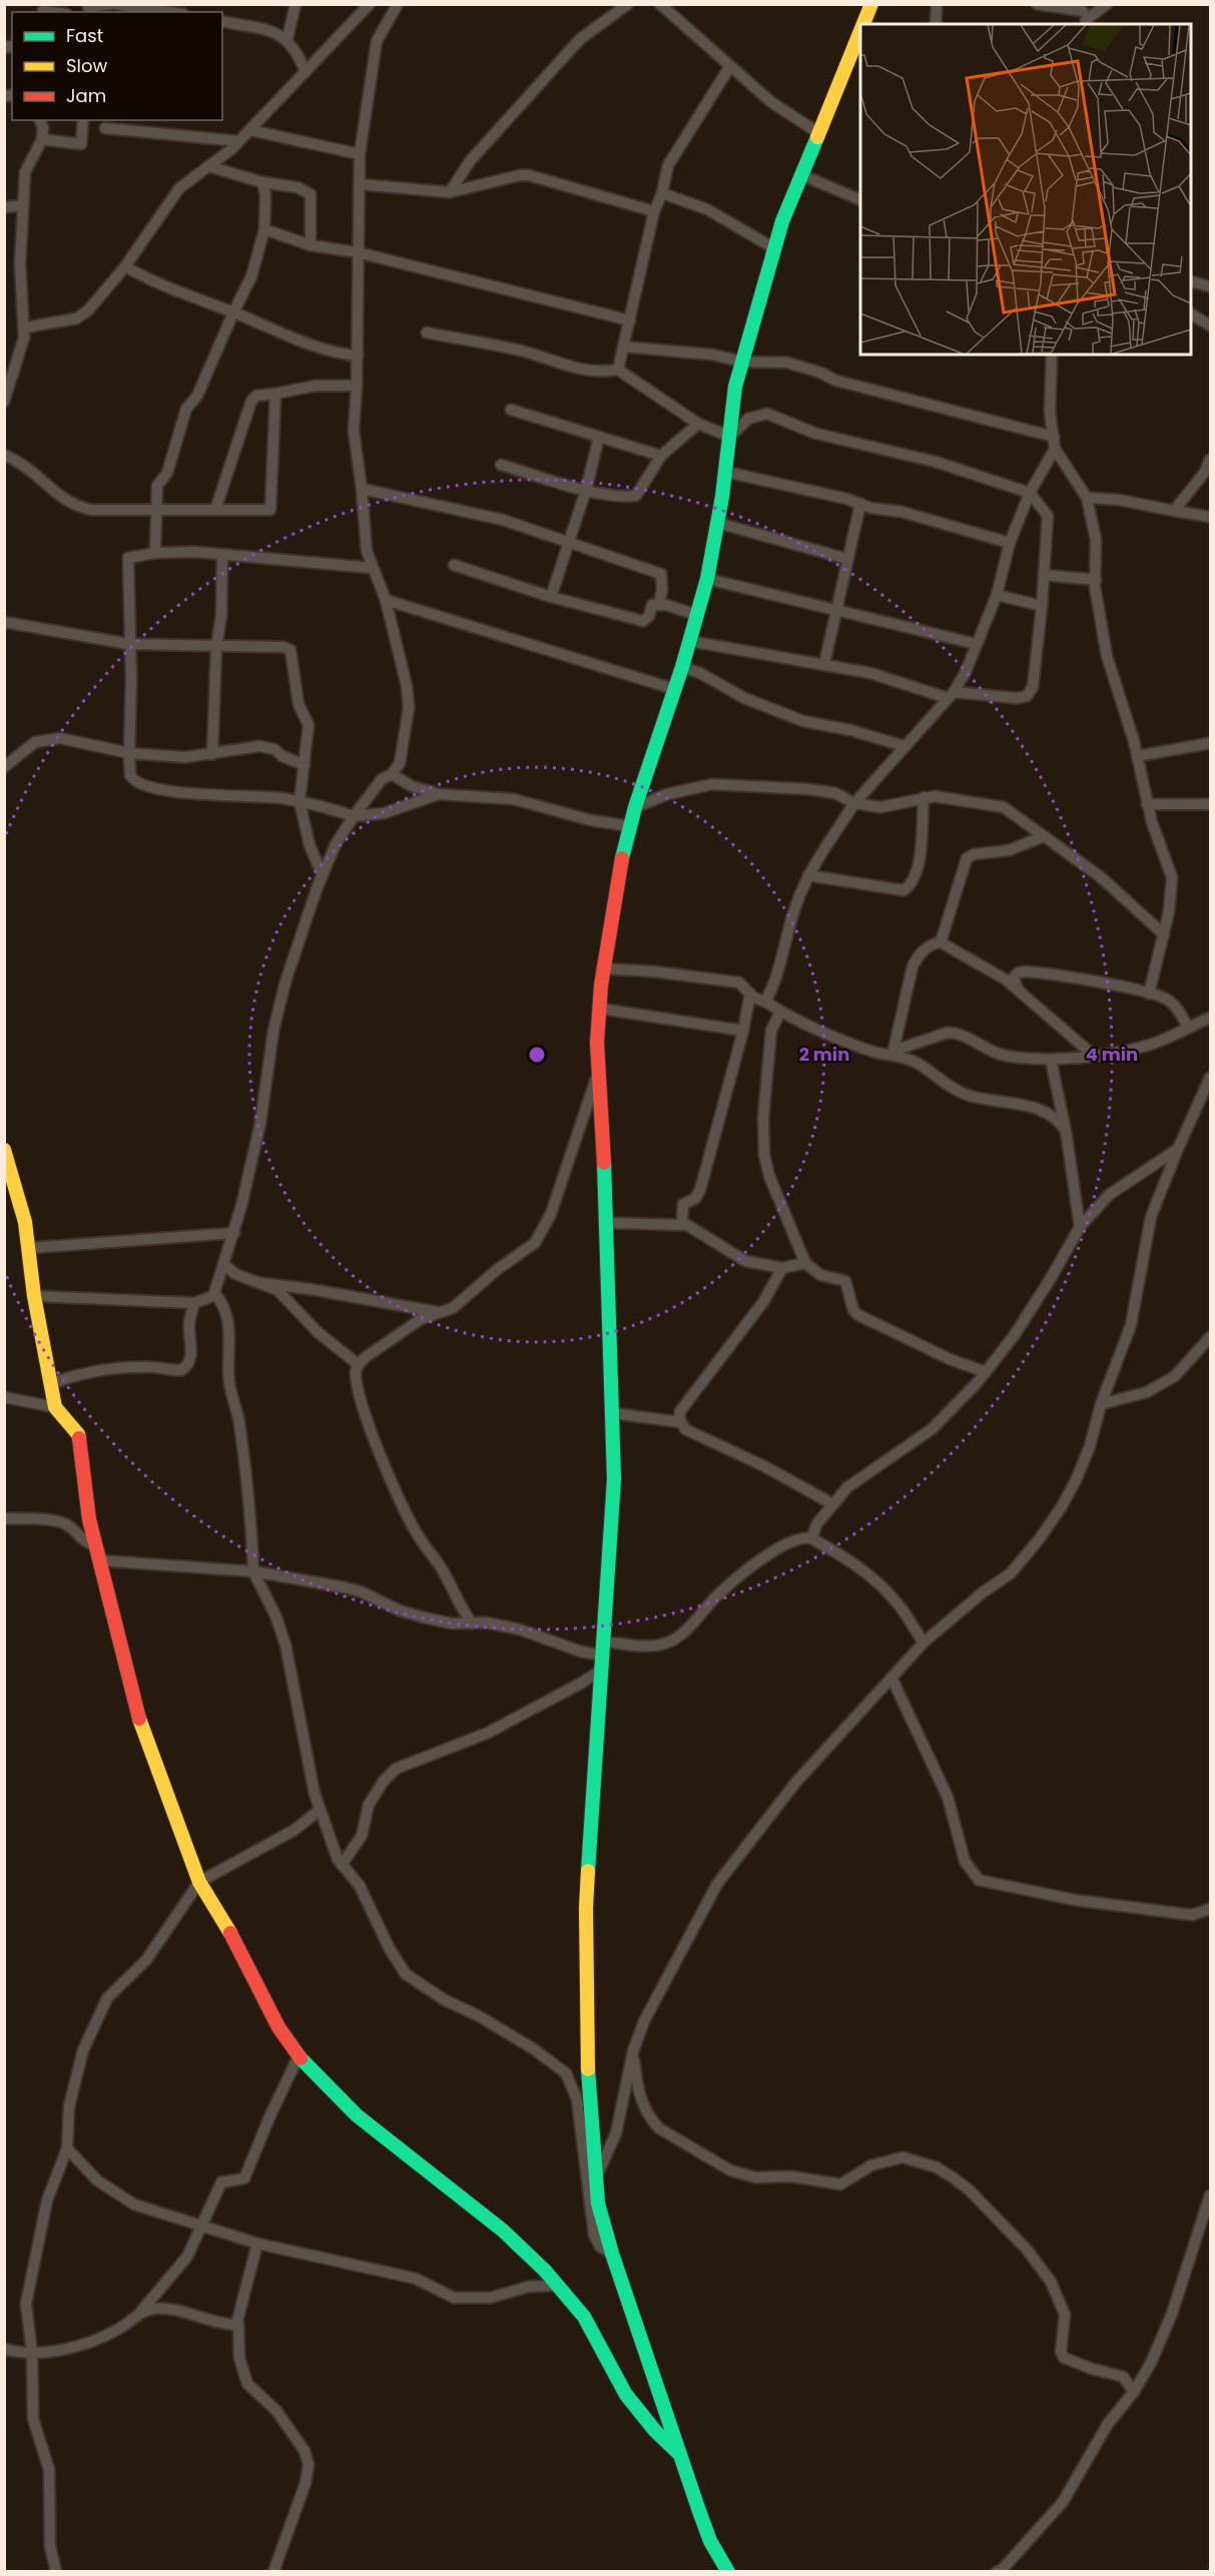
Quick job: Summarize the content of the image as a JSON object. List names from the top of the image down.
{
  "legend": ["Fast", "Slow", "Jam"],
  "rings": ["2 min", "4 min"]
}
